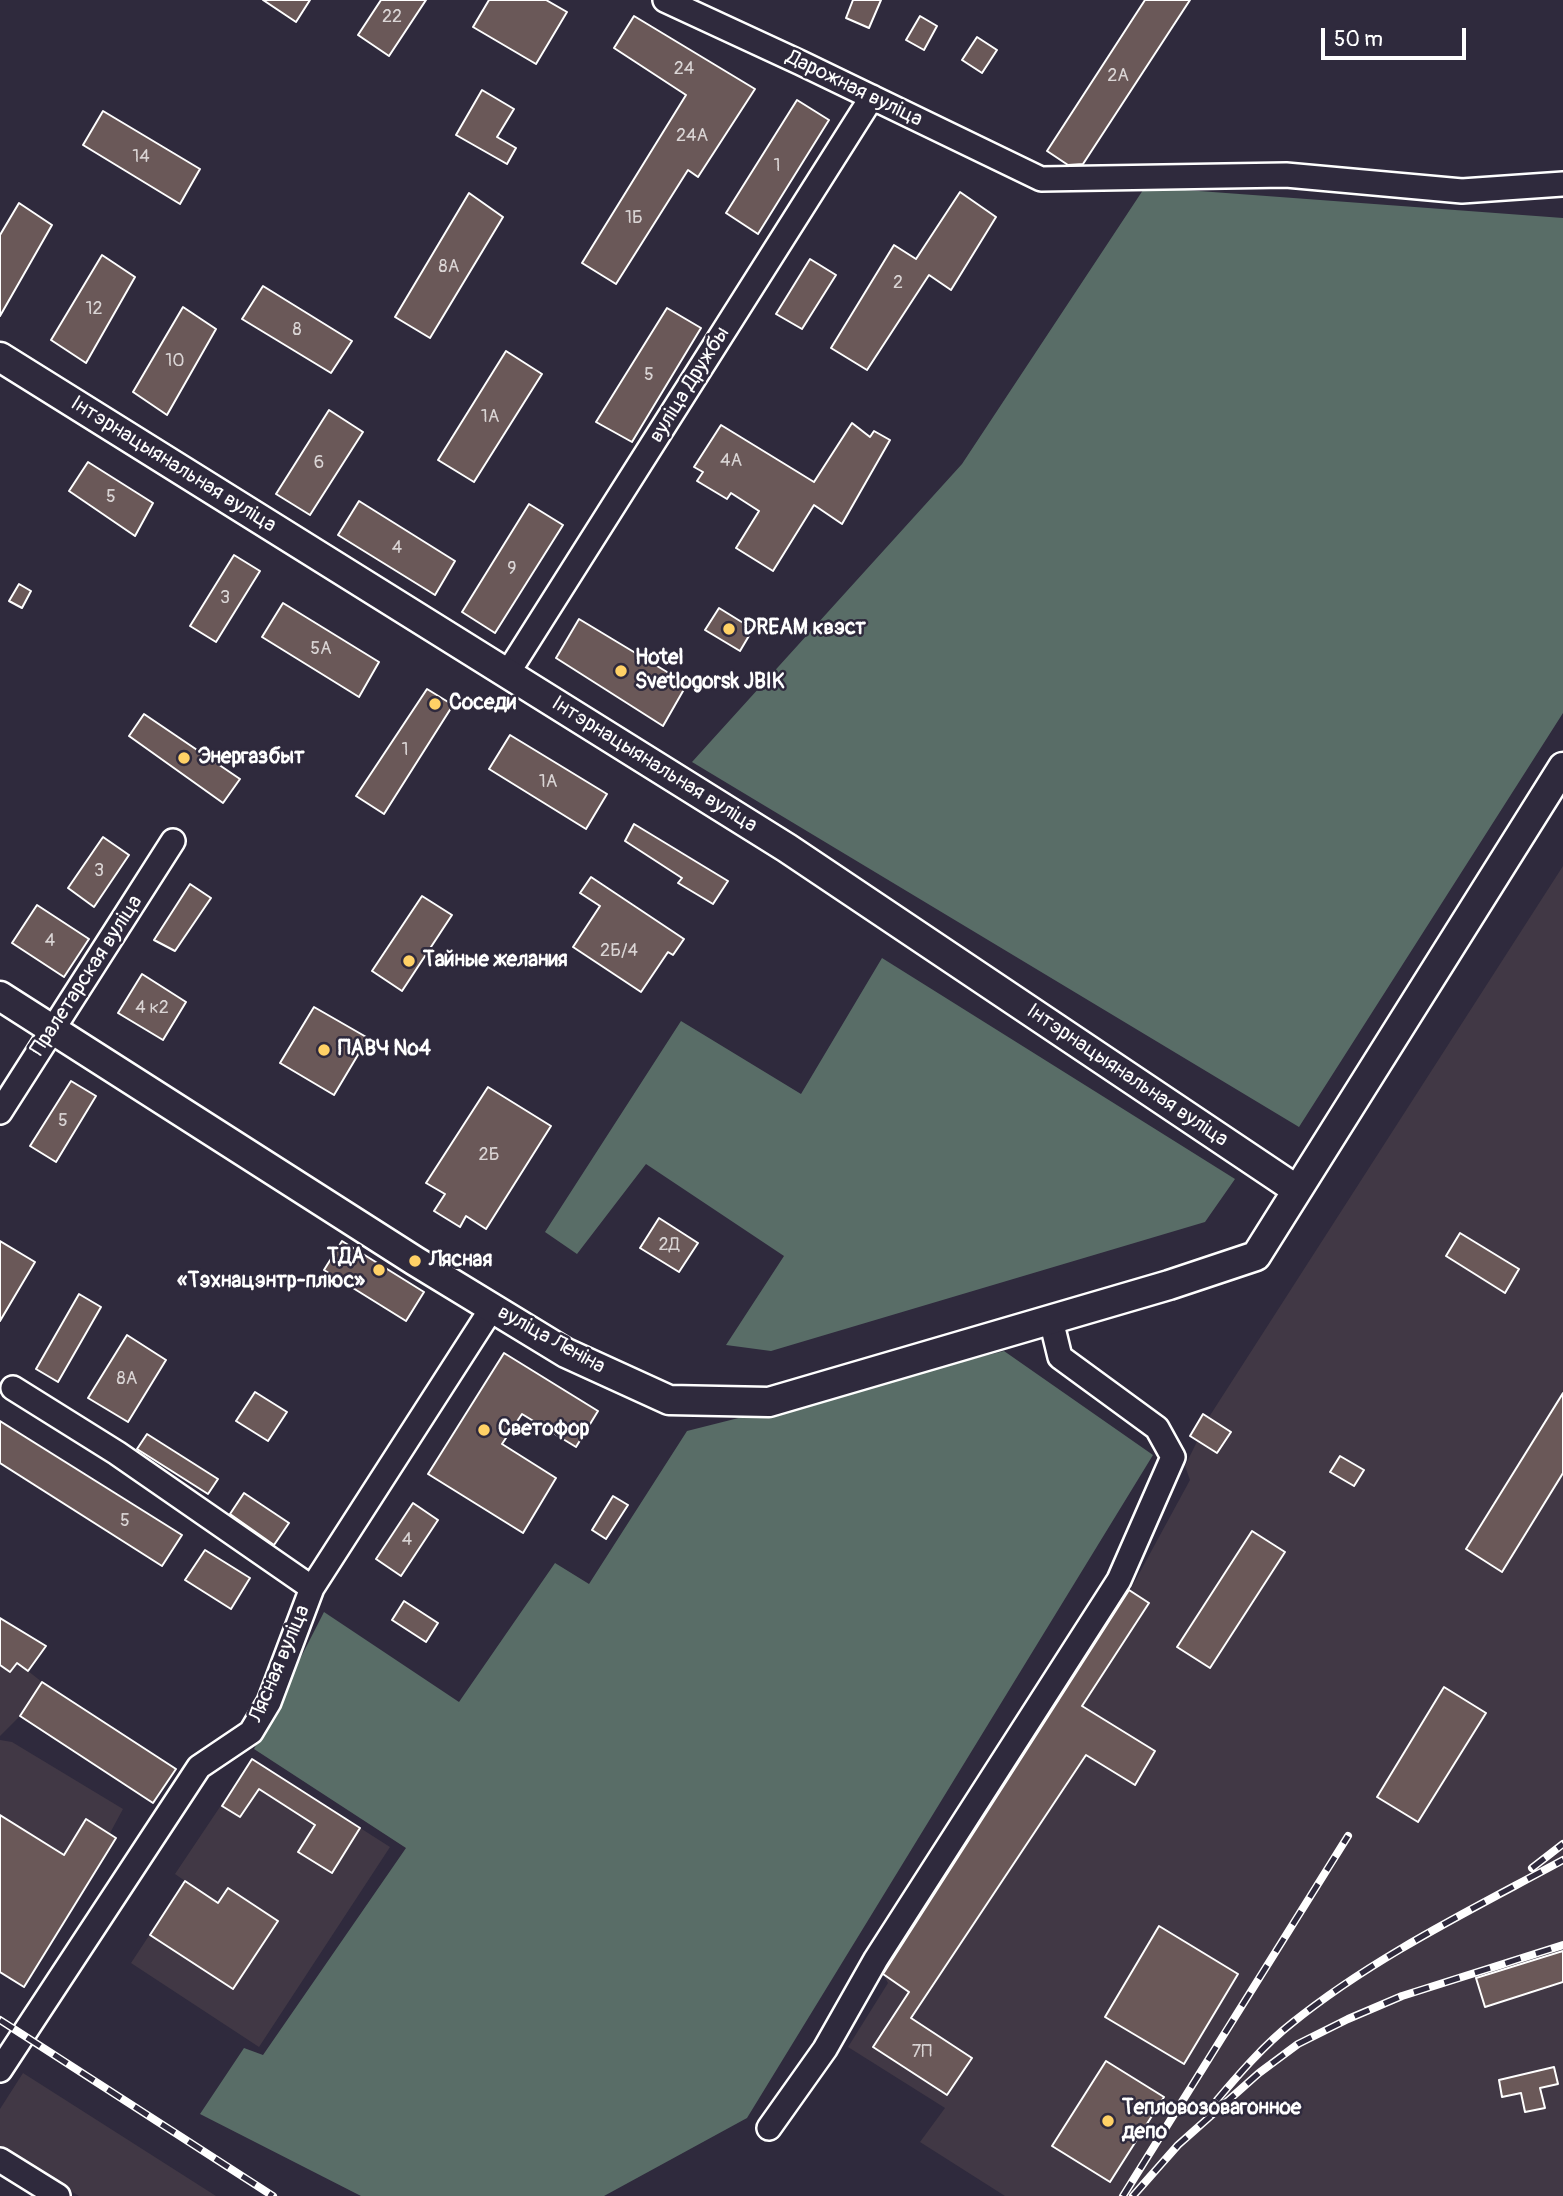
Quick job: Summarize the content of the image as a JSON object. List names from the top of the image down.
{
  "streets": {
    "street": [
      "Дарожная вуліца",
      "вуліца Дружбы",
      "Інтэрнацыянальная вуліца",
      "Пралетарская вуліца",
      "вуліца Леніна",
      "Лясная вуліца"
    ]
  },
  "crossings": [
    ["Дарожная вуліца", "вуліца Дружбы"],
    ["вуліца Дружбы", "Інтэрнацыянальная вуліца"],
    ["Інтэрнацыянальная вуліца", "вуліца Леніна"],
    ["Пралетарская вуліца", "вуліца Леніна"],
    ["вуліца Леніна", "Лясная вуліца"]
  ],
  "places": [
    "DREAM квэст",
    "Hotel Svetlogorsk JBIK",
    "Соседи",
    "Энергазбыт",
    "Тайные желания",
    "ПАВЧ №4",
    "Лясная",
    "ТДА «Тэхнацэнтр-плюс»",
    "Светофор",
    "Тепловозовагонное депо"
  ],
  "house_numbers": [
    "22",
    "24",
    "2А",
    "24А",
    "14",
    "1",
    "1Б",
    "8А",
    "2",
    "12",
    "8",
    "10",
    "5",
    "1А",
    "4А",
    "6",
    "5",
    "4",
    "9",
    "3",
    "5А",
    "1",
    "1А",
    "3",
    "4",
    "2Б/4",
    "4 к2",
    "5",
    "2Б",
    "2Д",
    "8А",
    "5",
    "4",
    "7П"
  ],
  "scale_bar": "50 m"
}
